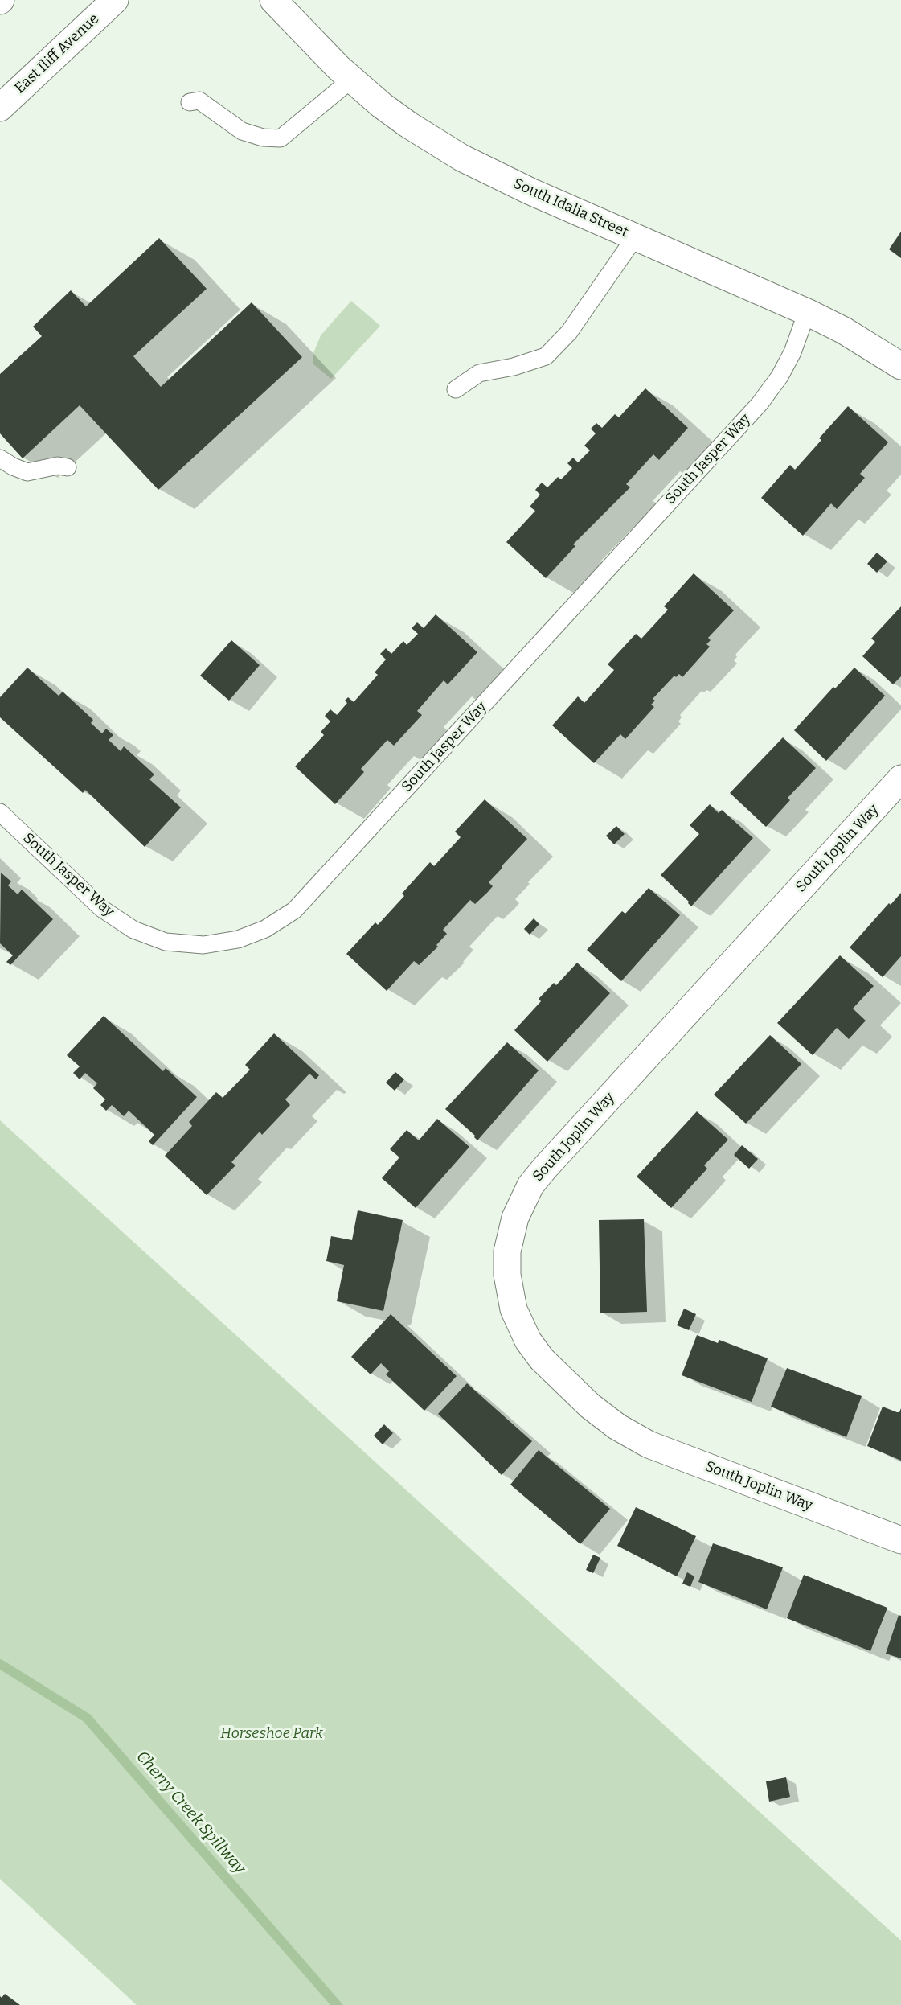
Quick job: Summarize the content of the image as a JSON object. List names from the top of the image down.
{
  "streets": {
    "street": ["East Iliff Avenue", "South Idalia Street", "South Joplin Way"],
    "lane": ["South Jasper Way"]
  },
  "crossings": [
    ["South Idalia Street", "South Jasper Way"]
  ],
  "water": ["Cherry Creek Spillway"],
  "parks": ["Horseshoe Park"]
}
